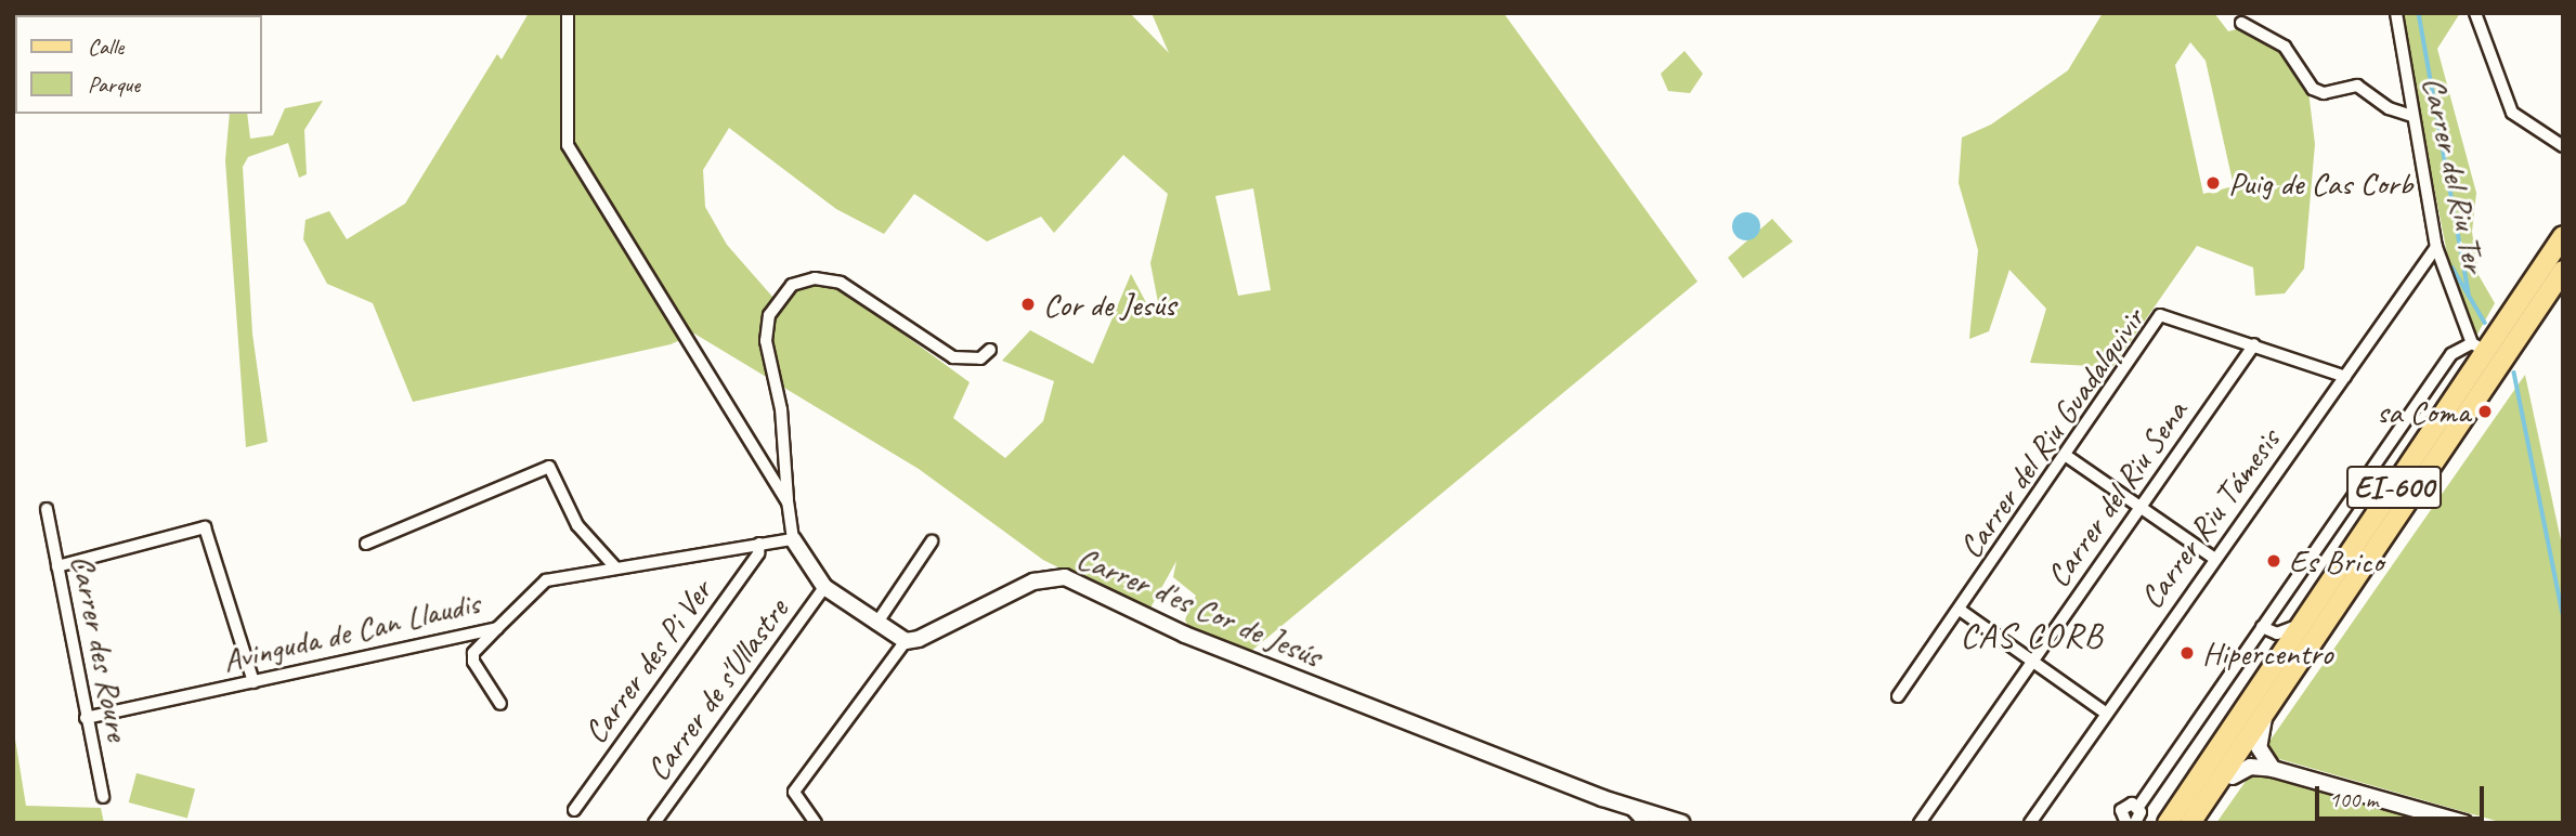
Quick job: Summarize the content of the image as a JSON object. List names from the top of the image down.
{
  "streets": {
    "main road": ["EI-600"],
    "street": [
      "Carrer del Riu Ter",
      "Carrer del Riu Guadalquivir",
      "Carrer del Riu Sena",
      "Carrer Riu Támesis",
      "Carrer d'es Cor de Jesús",
      "Avinguda de Can Llaudis",
      "Carrer des Roure",
      "Carrer des Pi Ver",
      "Carrer de s'Ullastre"
    ]
  },
  "crossings": [
    ["Carrer del Riu Ter", "EI-600"],
    ["Carrer del Riu Ter", "Carrer Riu Támesis"],
    ["Carrer del Riu Guadalquivir", "Carrer del Riu Sena"],
    ["Carrer del Riu Guadalquivir", "Carrer Riu Támesis"],
    ["Avinguda de Can Llaudis", "Carrer des Roure"],
    ["Avinguda de Can Llaudis", "Carrer des Pi Ver"]
  ],
  "districts": ["CAS CORB"],
  "places": [
    "Puig de Cas Corb",
    "Cor de Jesús",
    "sa Coma",
    "Es Brico",
    "Hipercentro"
  ],
  "legend": ["Calle", "Parque"],
  "scale_bar": "100 m"
}
